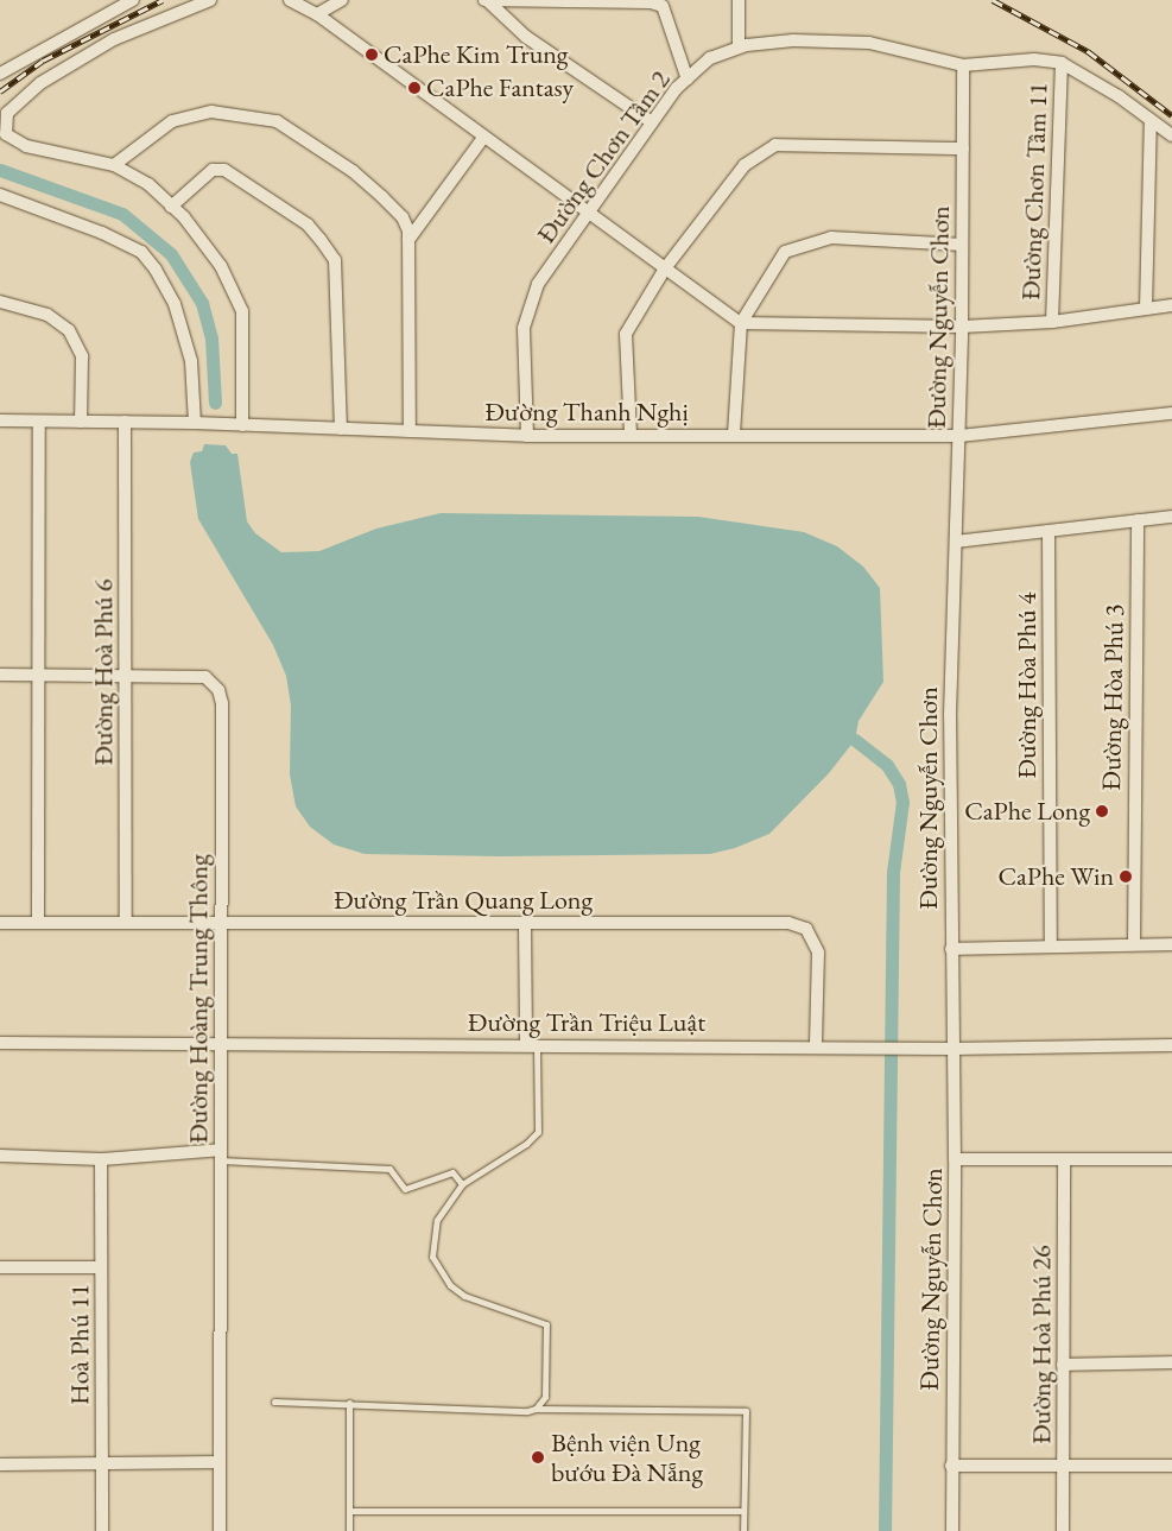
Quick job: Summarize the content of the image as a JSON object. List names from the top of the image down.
{
  "streets": {
    "street": [
      "Đường Chơn Tâm 2",
      "Đường Chơn Tâm 11",
      "Đường Nguyễn Chơn",
      "Đường Thanh Nghị",
      "Đường Hoà Phú 6",
      "Đường Hòa Phú 4",
      "Đường Hòa Phú 3",
      "Đường Trần Quang Long",
      "Đường Hoàng Trung Thông",
      "Đường Trần Triệu Luật",
      "Hoà Phú 11",
      "Đường Hoà Phú 26"
    ]
  },
  "crossings": [
    ["Đường Chơn Tâm 2", "Đường Chơn Tâm 11"],
    ["Đường Chơn Tâm 2", "Đường Nguyễn Chơn"],
    ["Đường Chơn Tâm 2", "Đường Thanh Nghị"],
    ["Đường Nguyễn Chơn", "Đường Thanh Nghị"],
    ["Đường Nguyễn Chơn", "Đường Trần Triệu Luật"],
    ["Đường Thanh Nghị", "Đường Hoà Phú 6"],
    ["Đường Hoà Phú 6", "Đường Trần Quang Long"],
    ["Đường Hoà Phú 6", "Đường Hoàng Trung Thông"],
    ["Đường Trần Quang Long", "Đường Hoàng Trung Thông"],
    ["Đường Trần Quang Long", "Đường Trần Triệu Luật"],
    ["Đường Hoàng Trung Thông", "Đường Trần Triệu Luật"]
  ],
  "places": [
    "CaPhe Kim Trung",
    "CaPhe Fantasy",
    "CaPhe Long",
    "CaPhe Win",
    "Bệnh viện Ung bướu Đà Nẵng"
  ]
}
